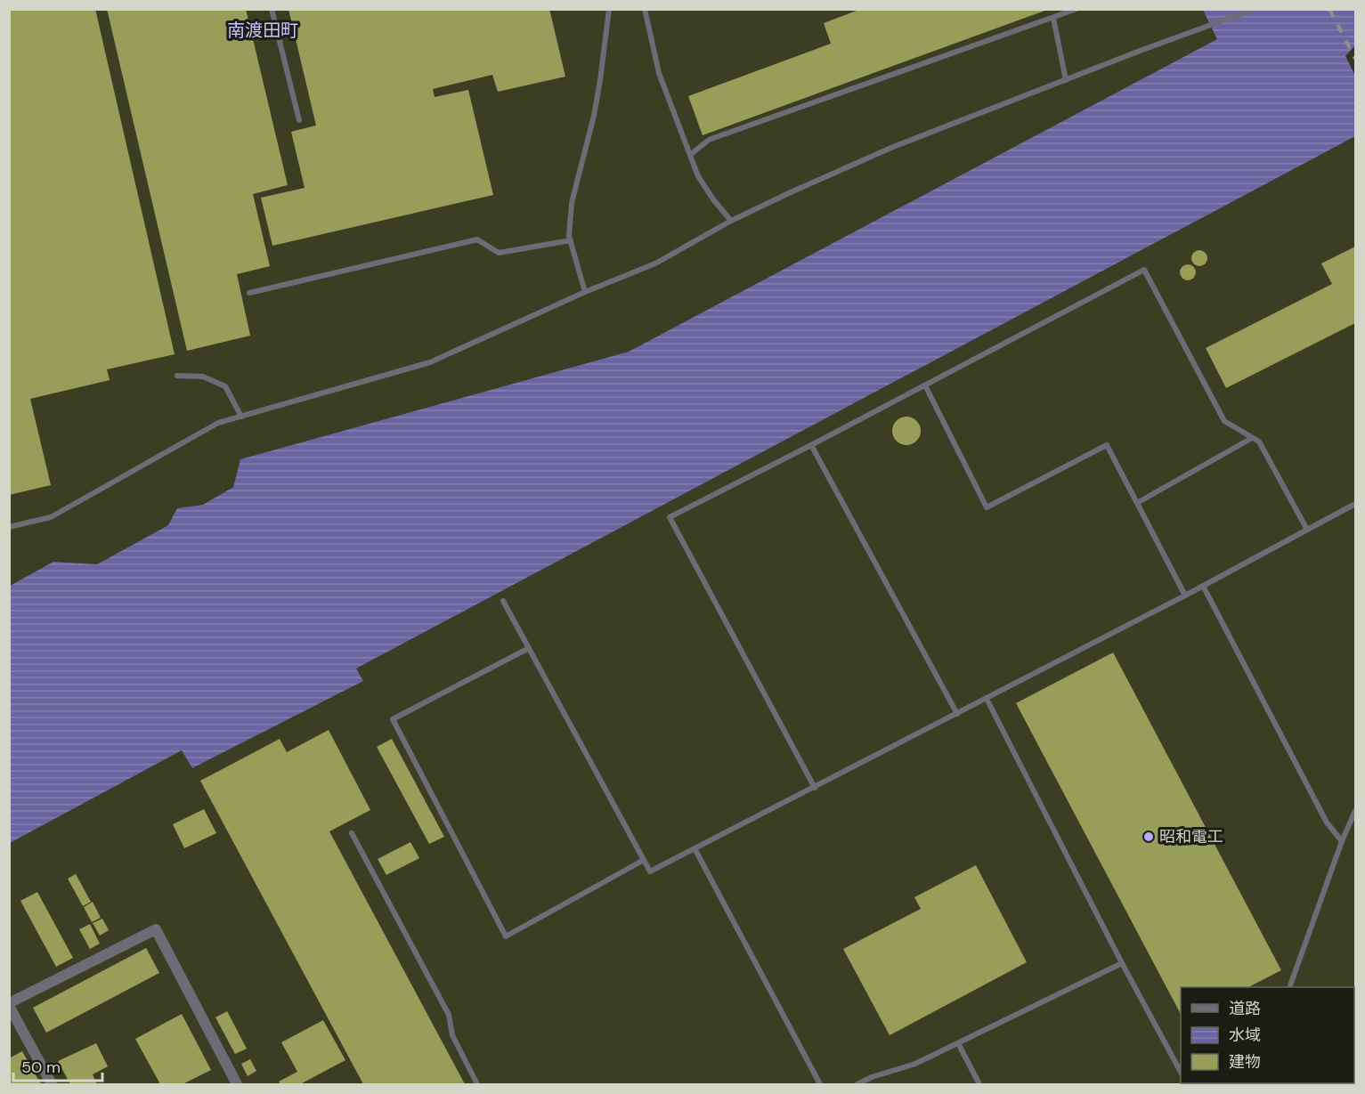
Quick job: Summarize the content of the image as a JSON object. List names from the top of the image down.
{
  "districts": ["南渡田町"],
  "places": ["昭和電工"],
  "legend": ["道路", "水域", "建物"],
  "scale_bar": "50 m"
}
